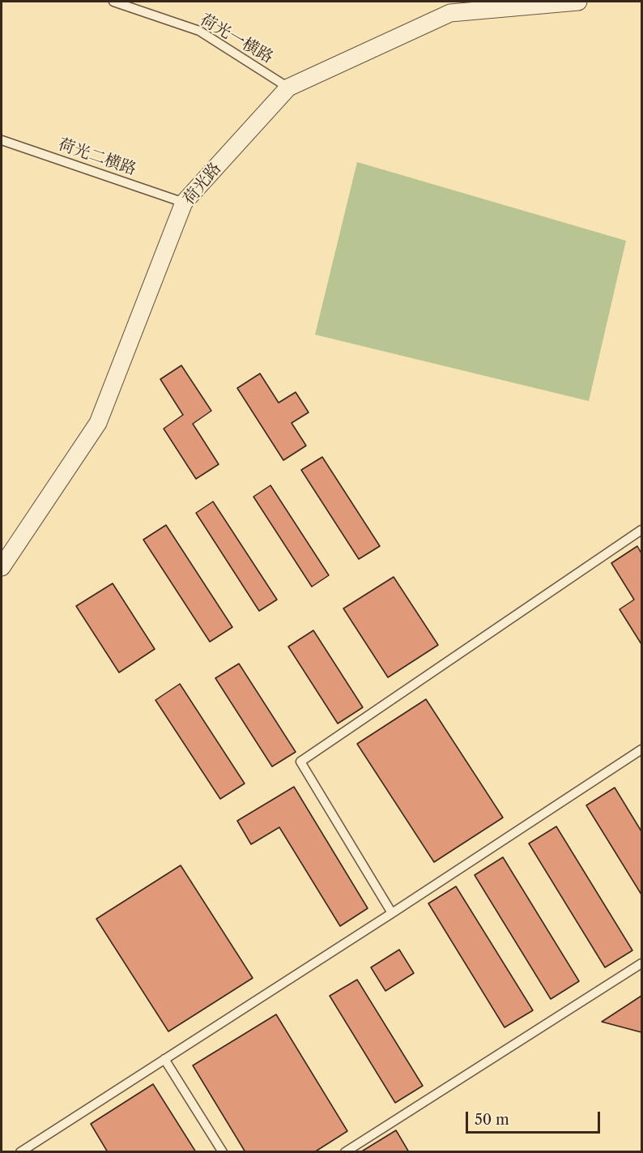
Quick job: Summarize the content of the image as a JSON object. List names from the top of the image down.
{
  "streets": {
    "street": ["荷光路"],
    "lane": ["荷光一横路", "荷光二横路"]
  },
  "crossings": [
    ["荷光一横路", "荷光路"],
    ["荷光二横路", "荷光路"]
  ],
  "scale_bar": "50 m"
}
